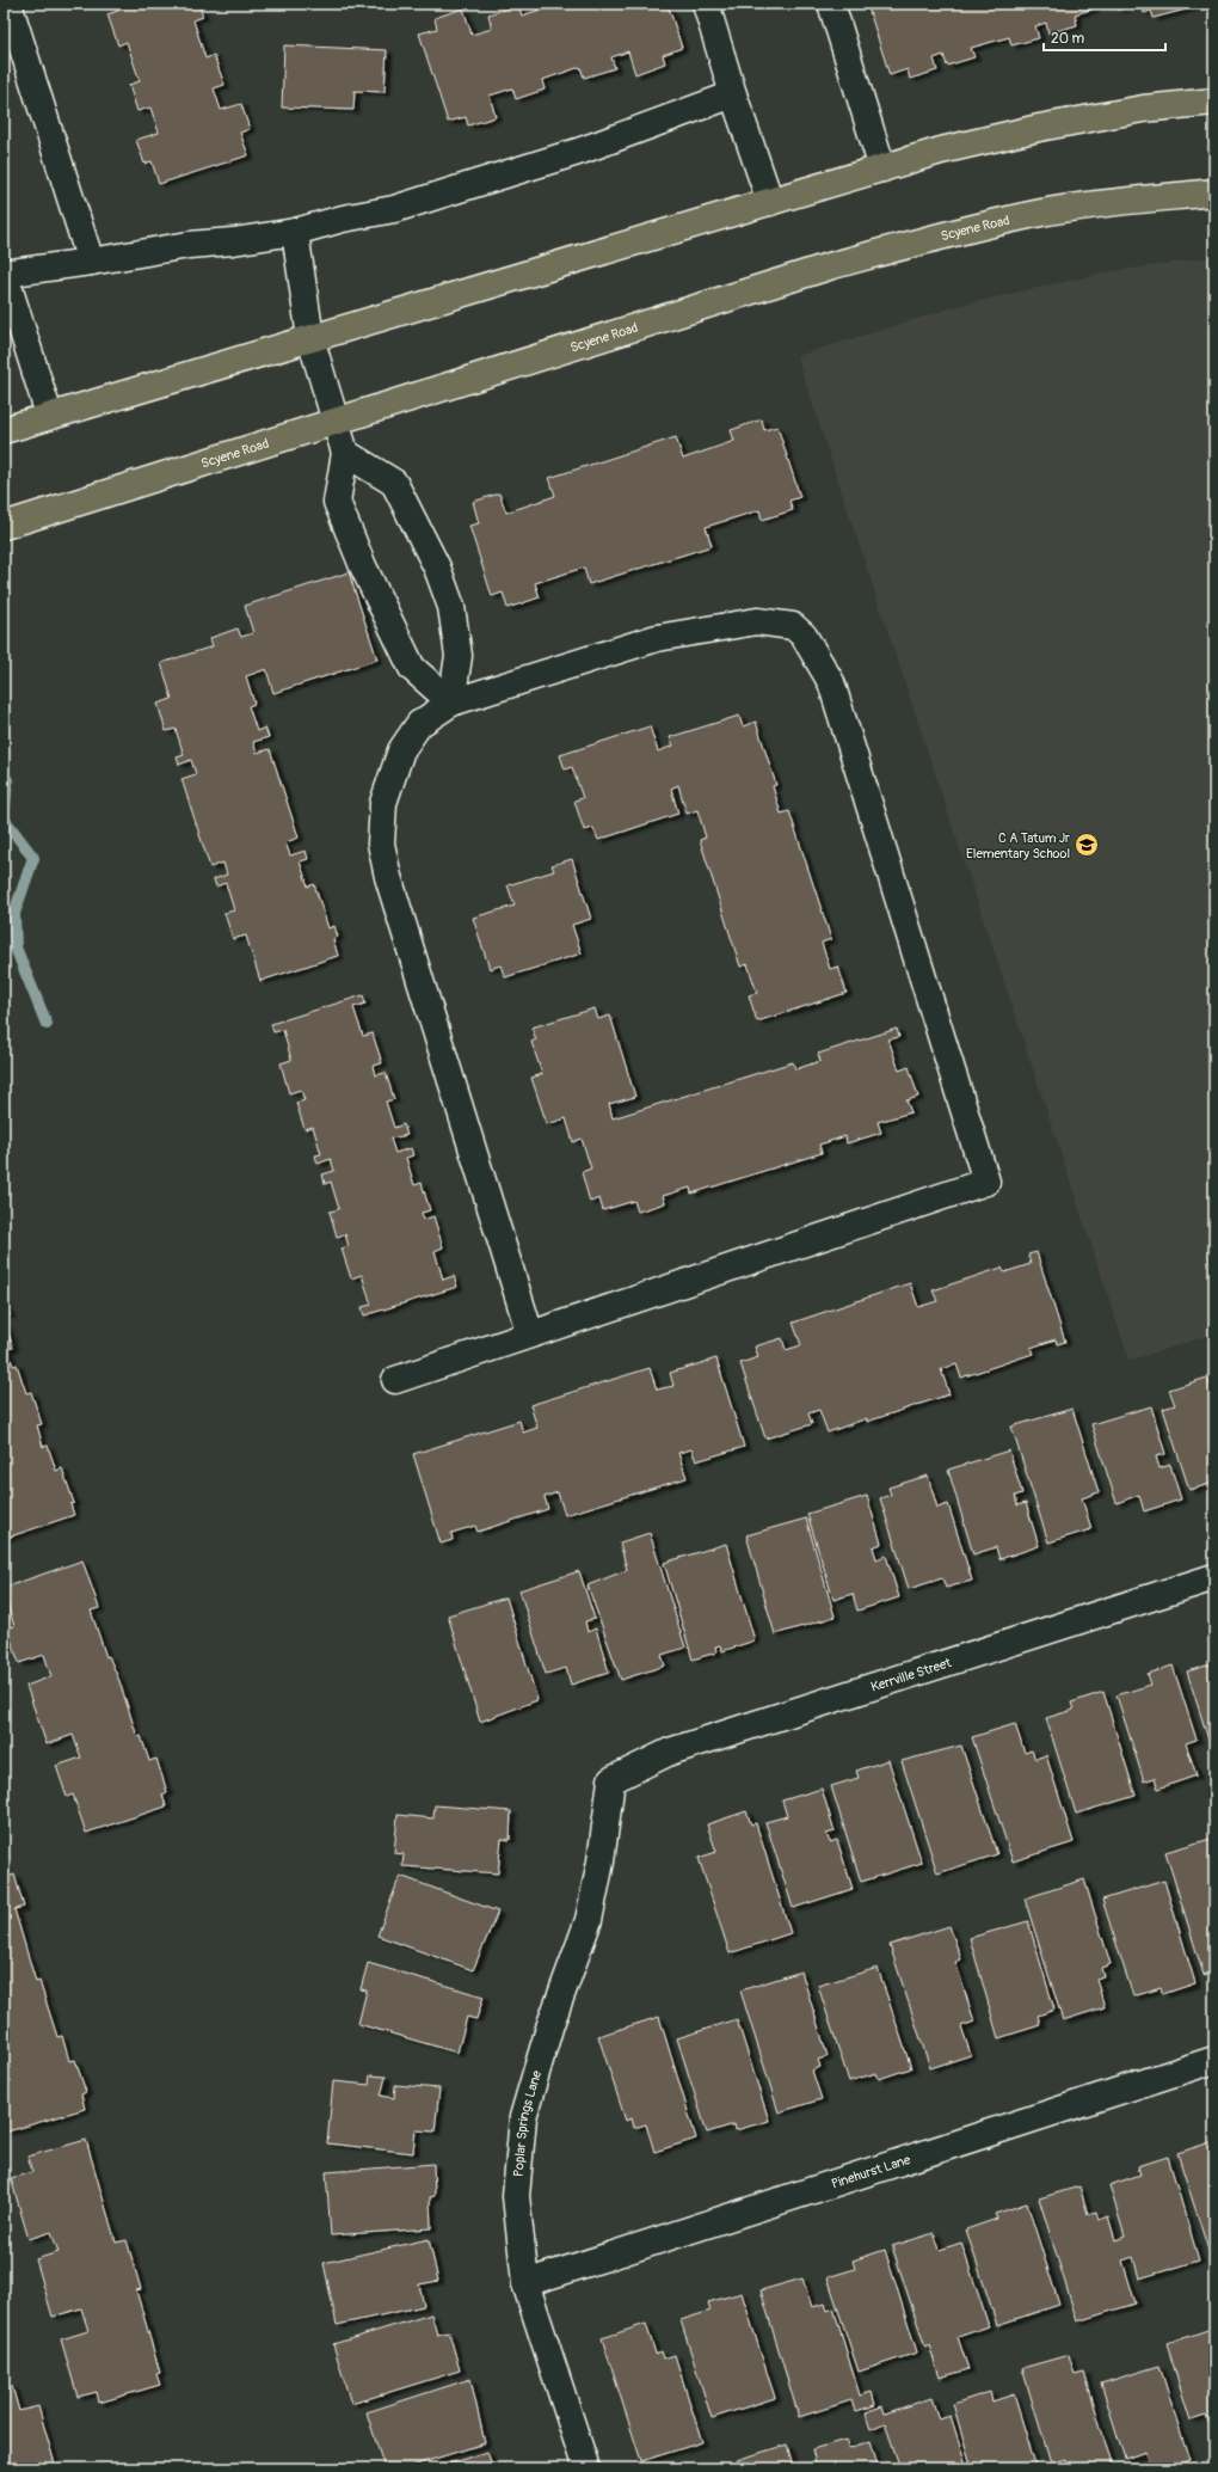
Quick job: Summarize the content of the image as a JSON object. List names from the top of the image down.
{
  "streets": {
    "main road": ["Scyene Road"],
    "street": ["Kerrville Street", "Poplar Springs Lane", "Pinehurst Lane"]
  },
  "crossings": [
    ["Kerrville Street", "Poplar Springs Lane"],
    ["Poplar Springs Lane", "Pinehurst Lane"]
  ],
  "places": {
    "school or university": ["C A Tatum Jr Elementary School"]
  },
  "scale_bar": "20 m"
}
